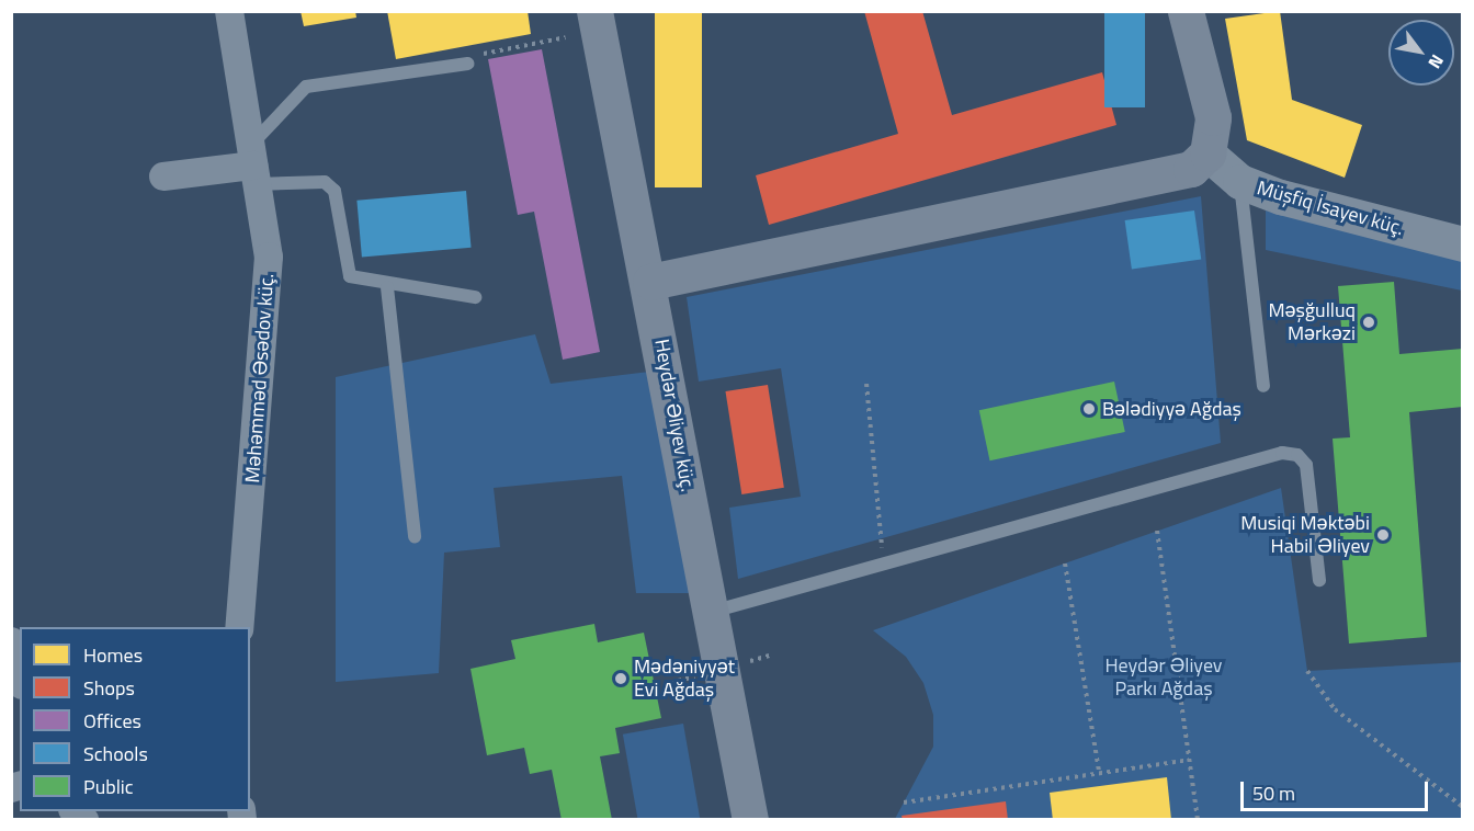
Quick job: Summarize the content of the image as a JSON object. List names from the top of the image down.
{
  "streets": {
    "main road": ["Heydər Əliyev küç."],
    "street": ["Müşfiq İsayev küç.", "Məhəmməd Əsədov küç."]
  },
  "parks": ["Heydər Əliyev Parkı Ağdaş"],
  "places": [
    "Məşğulluq Mərkəzi",
    "Bələdiyyə Ağdaş",
    "Musiqi Məktəbi Habil Əliyev",
    "Mədəniyyət Evi Ağdaş"
  ],
  "legend": [
    "Homes",
    "Shops",
    "Offices",
    "Schools",
    "Public"
  ],
  "scale_bar": "50 m",
  "north": "bottom right"
}
